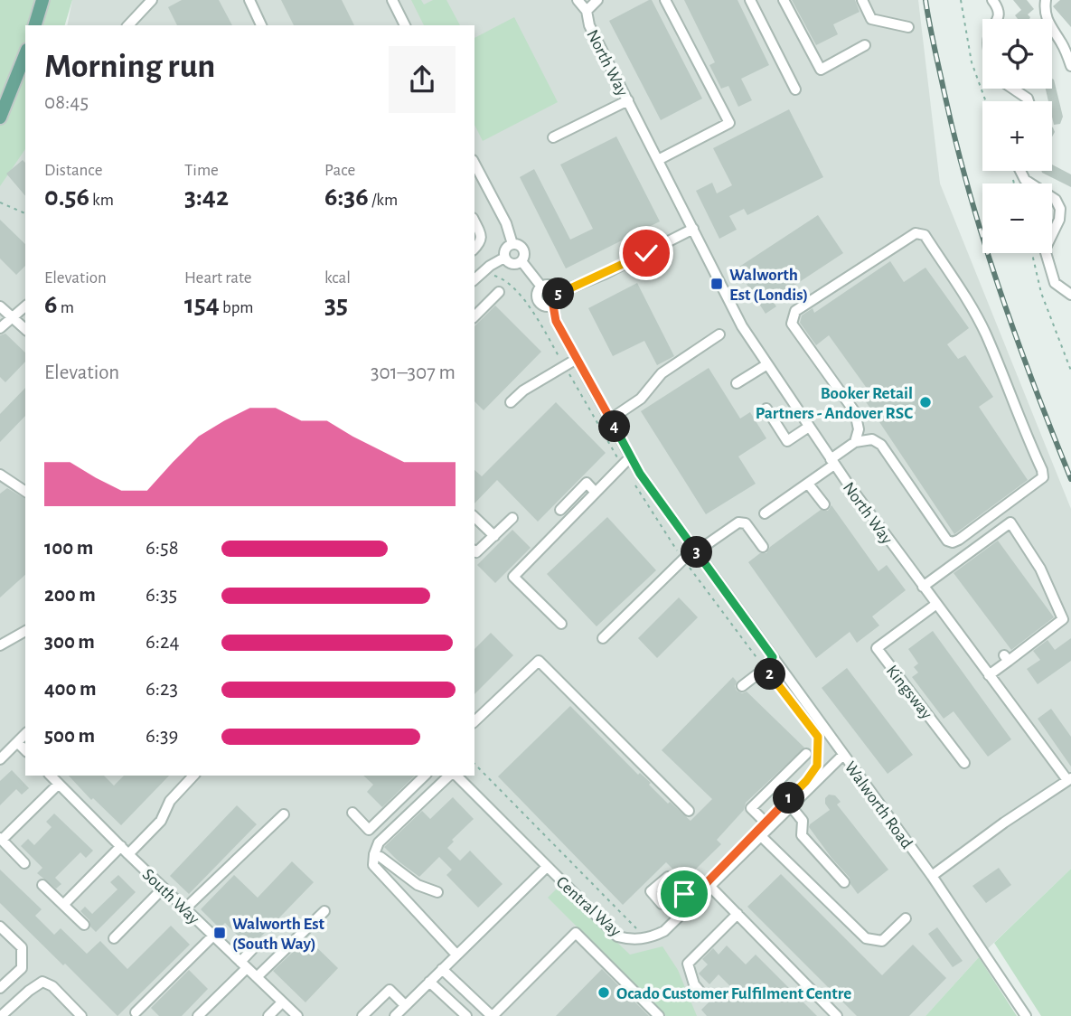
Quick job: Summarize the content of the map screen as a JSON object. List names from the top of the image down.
{
  "streets": {
    "street": [
      "North Way",
      "Kingsway",
      "Walworth Road",
      "South Way",
      "Central Way"
    ]
  },
  "crossings": [
    ["North Way", "Kingsway"],
    ["North Way", "Walworth Road"],
    ["Walworth Road", "Central Way"]
  ],
  "places": {
    "transit": ["Walworth Est (Londis)", "Walworth Est (South Way)"],
    "other": ["Booker Retail Partners - Andover RSC", "Ocado Customer Fulfilment Centre"]
  },
  "page": {
    "map_buttons": ["+", "−"],
    "heading": ["Morning run", "08:45"],
    "stats": [
      ["Distance", "0.56 km"],
      ["Time", "3:42"],
      ["Pace", "6:36 /km"],
      ["Elevation", "6 m"],
      ["Heart rate", "154 bpm"],
      ["kcal", "35"]
    ],
    "pins": [
      "5",
      "4",
      "3",
      "2",
      "1"
    ],
    "chart": ["Elevation", "301–307 m"],
    "list": [
      {
        "name": "100 m",
        "note": "6:58"
      },
      {
        "name": "200 m",
        "note": "6:35"
      },
      {
        "name": "300 m",
        "note": "6:24"
      },
      {
        "name": "400 m",
        "note": "6:23"
      },
      {
        "name": "500 m",
        "note": "6:39"
      }
    ]
  }
}
